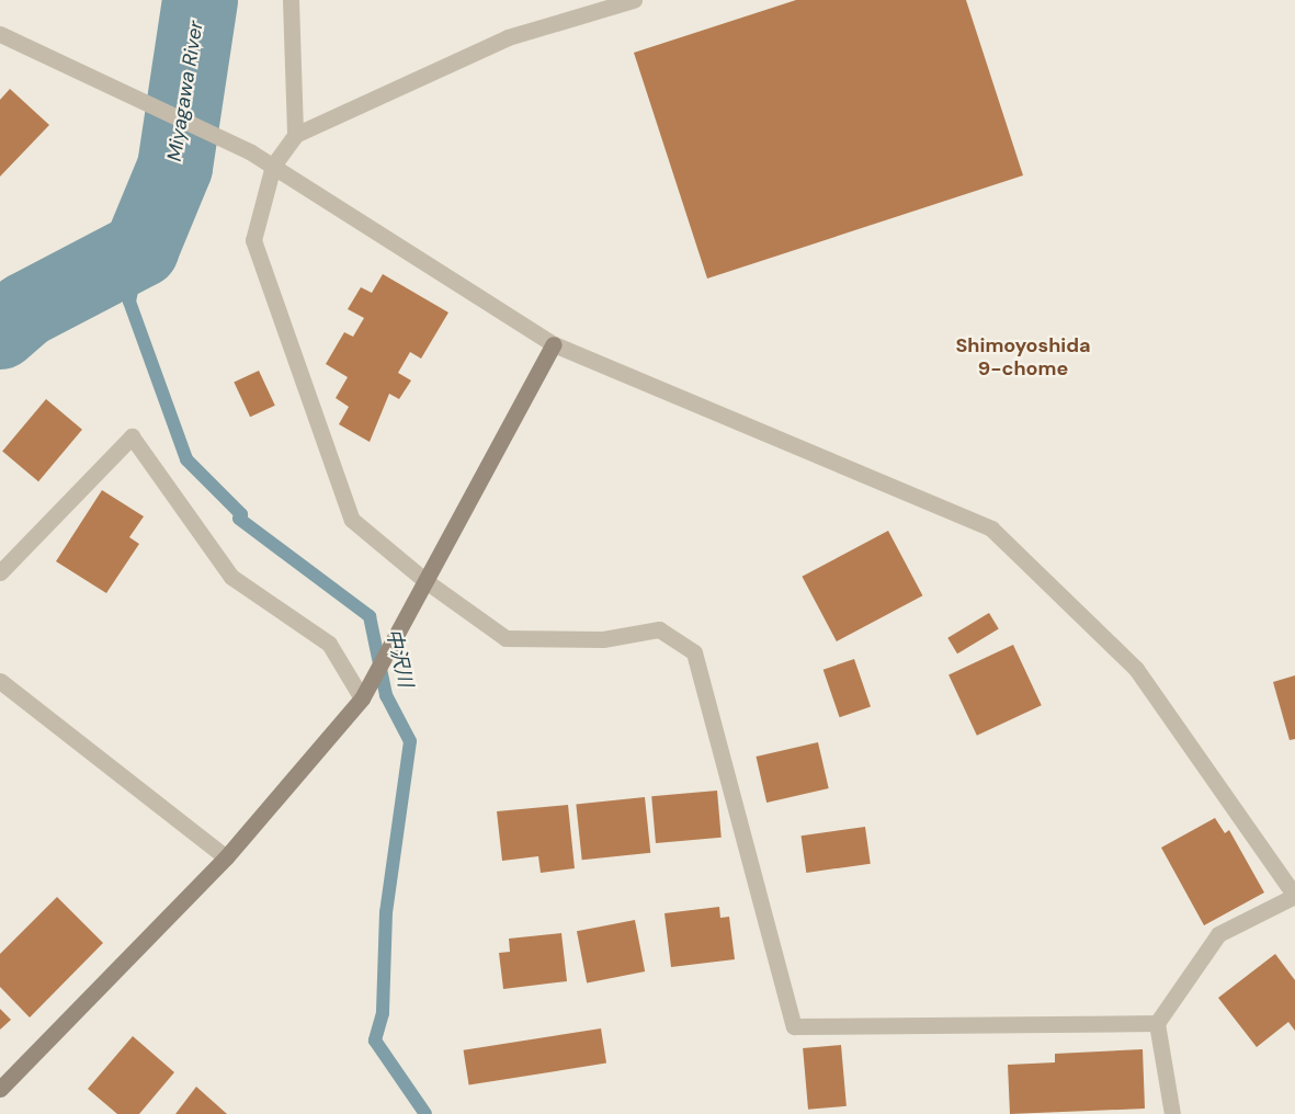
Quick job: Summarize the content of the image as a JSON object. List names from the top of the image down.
{
  "districts": ["Shimoyoshida 9-chome"],
  "water": ["Miyagawa River", "中沢川"]
}
